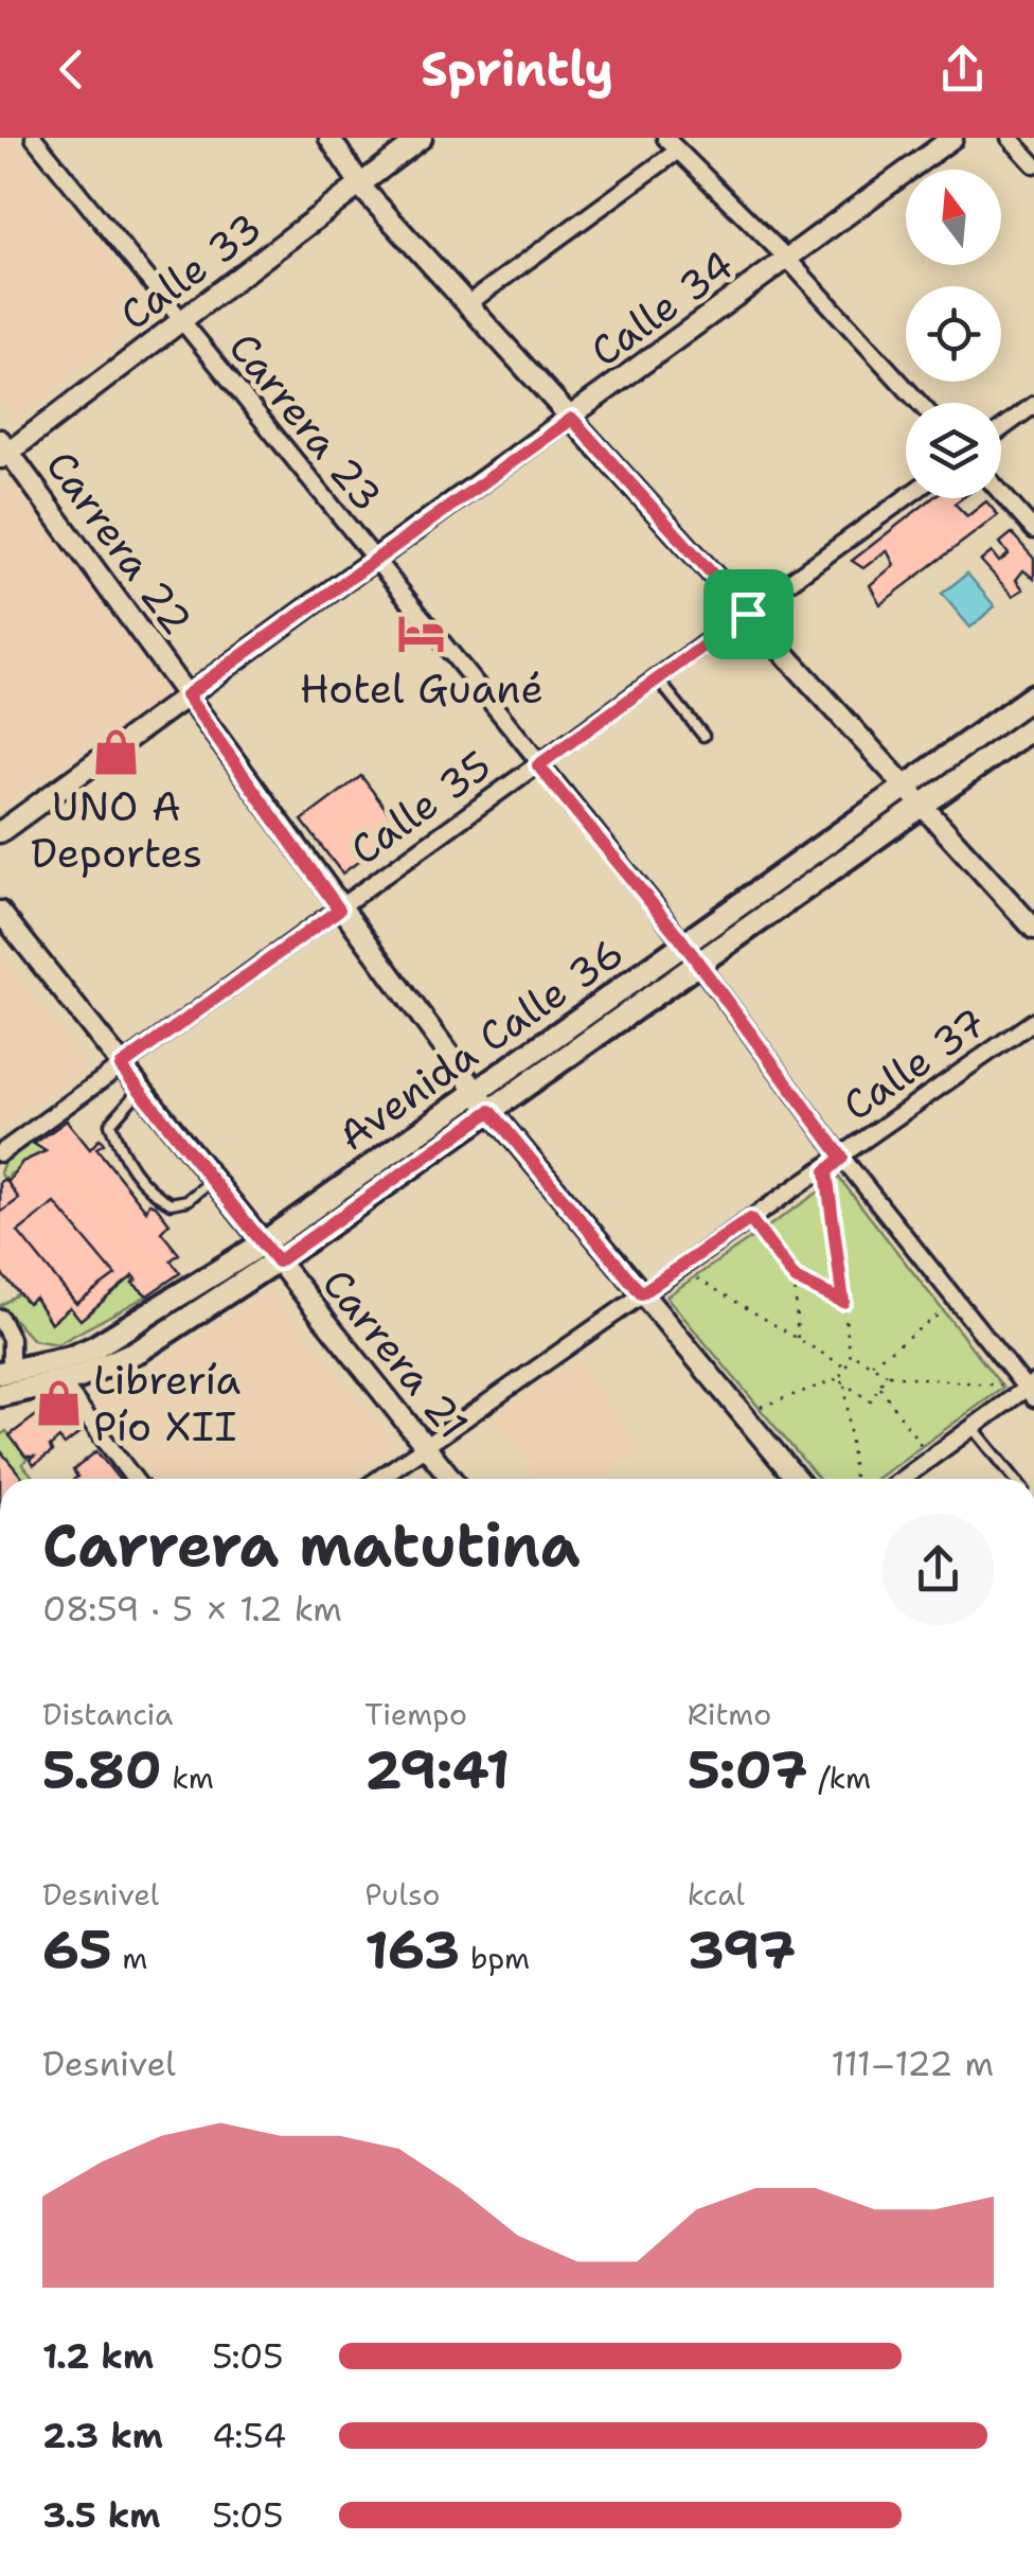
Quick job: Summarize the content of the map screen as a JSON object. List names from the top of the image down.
{
  "streets": {
    "main road": ["Avenida Calle 36"],
    "street": [
      "Calle 33",
      "Calle 34",
      "Carrera 23",
      "Carrera 22",
      "Calle 35",
      "Calle 37",
      "Carrera 21"
    ]
  },
  "crossings": [
    ["Calle 33", "Carrera 23"],
    ["Calle 33", "Carrera 22"],
    ["Calle 34", "Carrera 23"],
    ["Calle 34", "Carrera 22"],
    ["Carrera 23", "Calle 35"],
    ["Carrera 23", "Avenida Calle 36"],
    ["Carrera 23", "Calle 37"],
    ["Carrera 22", "Calle 35"],
    ["Carrera 22", "Avenida Calle 36"],
    ["Carrera 22", "Calle 37"],
    ["Calle 35", "Carrera 21"],
    ["Avenida Calle 36", "Carrera 21"],
    ["Calle 37", "Carrera 21"]
  ],
  "places": {
    "hotel": ["Hotel Guané"],
    "shop": ["UNO A Deportes", "Librería Pío XII"]
  },
  "north": "top",
  "page": {
    "header": "Sprintly",
    "heading": ["Carrera matutina", "08:59 · 5 × 1.2 km"],
    "stats": [
      ["Distancia", "5.80 km"],
      ["Tiempo", "29:41"],
      ["Ritmo", "5:07 /km"],
      ["Desnivel", "65 m"],
      ["Pulso", "163 bpm"],
      ["kcal", "397"]
    ],
    "chart": ["Desnivel", "111–122 m"],
    "list": [
      {
        "name": "1.2 km",
        "note": "5:05"
      },
      {
        "name": "2.3 km",
        "note": "4:54"
      },
      {
        "name": "3.5 km",
        "note": "5:05"
      }
    ]
  }
}
